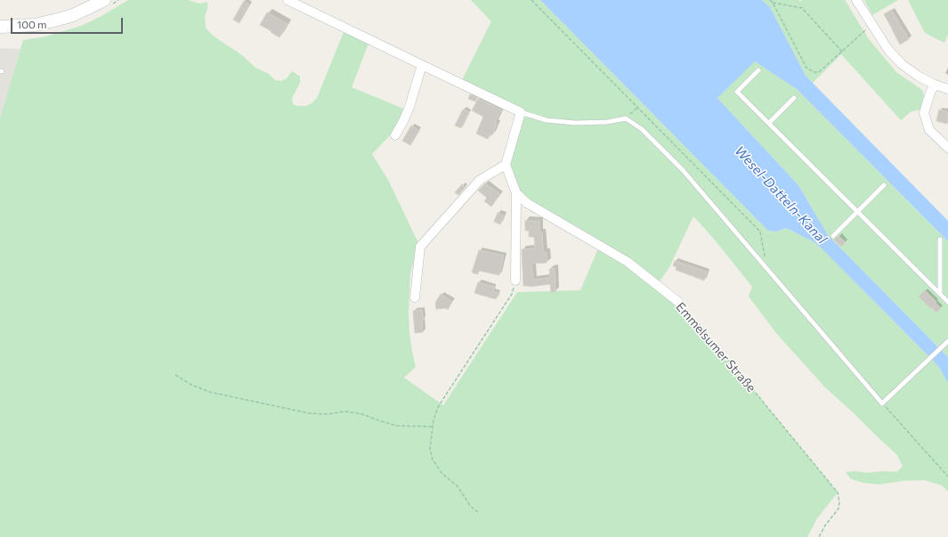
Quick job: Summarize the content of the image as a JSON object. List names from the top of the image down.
{
  "streets": {
    "street": ["Emmelsumer Straße"]
  },
  "water": ["Wesel-Datteln-Kanal"],
  "scale_bar": "100 m"
}
